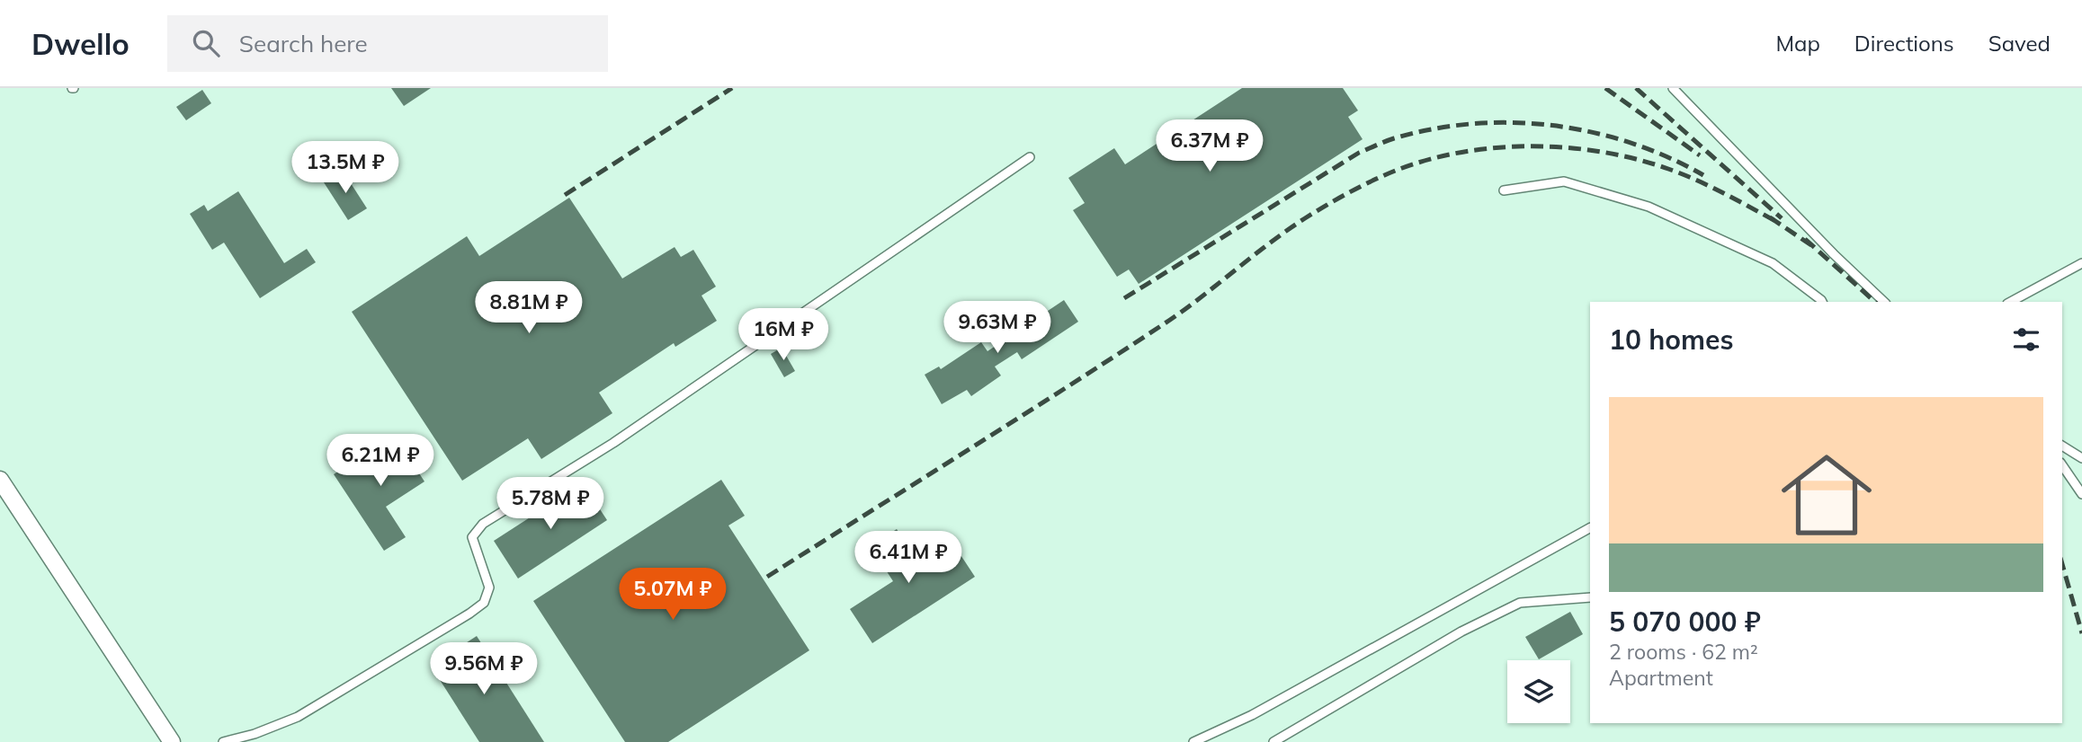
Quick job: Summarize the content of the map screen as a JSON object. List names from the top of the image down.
{
  "page": {
    "header": "Dwello",
    "search": "Search here",
    "nav": ["Map", "Directions", "Saved"],
    "price": [
      "6.37M ₽",
      "13.5M ₽",
      "8.81M ₽",
      "9.63M ₽",
      "16M ₽",
      "6.21M ₽",
      "5.78M ₽",
      "6.41M ₽",
      "5.07M ₽",
      "9.56M ₽"
    ],
    "heading": "10 homes",
    "list": [
      {
        "name": "5 070 000 ₽",
        "note": "2 rooms · 62 m² · Apartment"
      }
    ]
  }
}
